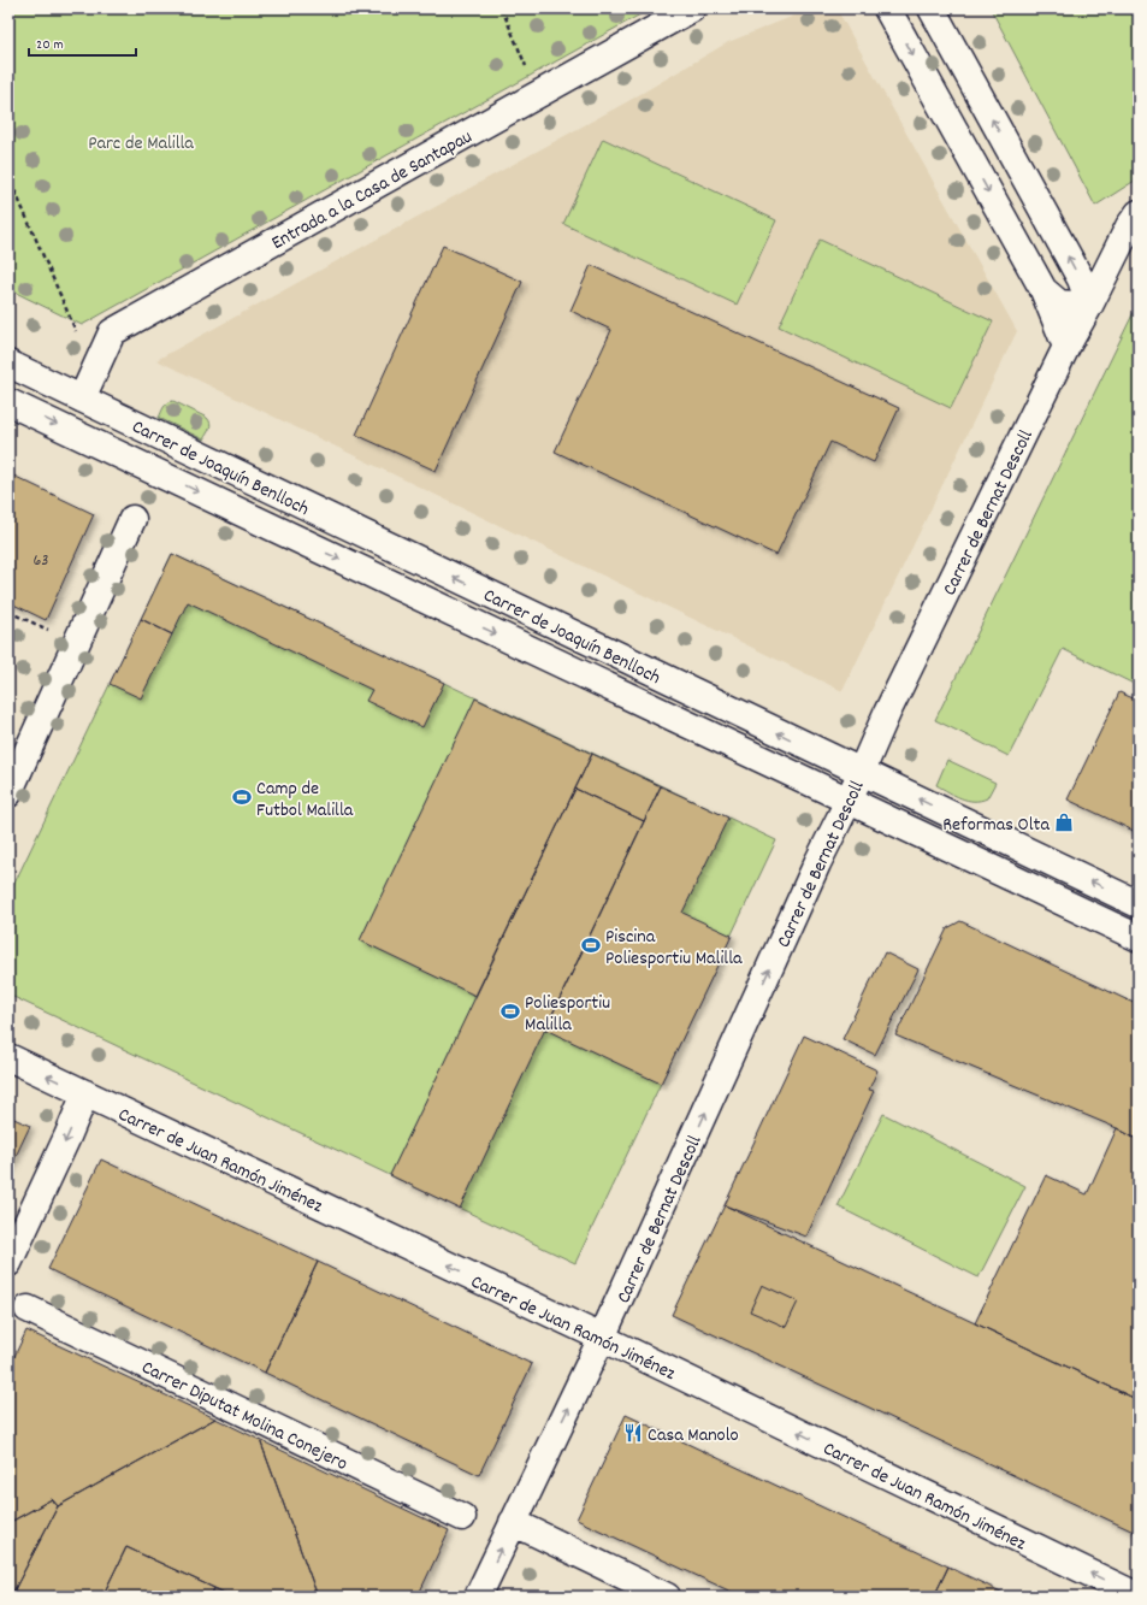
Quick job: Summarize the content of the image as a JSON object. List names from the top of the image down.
{
  "streets": {
    "street": [
      "Entrada a la Casa de Santapau",
      "Carrer de Joaquín Benlloch",
      "Carrer de Bernat Descoll",
      "Carrer de Juan Ramón Jiménez",
      "Carrer Diputat Molina Conejero"
    ]
  },
  "crossings": [
    ["Entrada a la Casa de Santapau", "Carrer de Joaquín Benlloch"],
    ["Carrer de Joaquín Benlloch", "Carrer de Bernat Descoll"],
    ["Carrer de Bernat Descoll", "Carrer de Juan Ramón Jiménez"]
  ],
  "one_way": ["Carrer de Bernat Descoll", "Carrer de Juan Ramón Jiménez"],
  "parks": ["Parc de Malilla"],
  "places": {
    "sports": ["Camp de Futbol Malilla", "Piscina Poliesportiu Malilla", "Poliesportiu Malilla"],
    "shop": ["Reformas Olta"],
    "restaurant": ["Casa Manolo"]
  },
  "house_numbers": ["63"],
  "scale_bar": "20 m"
}
